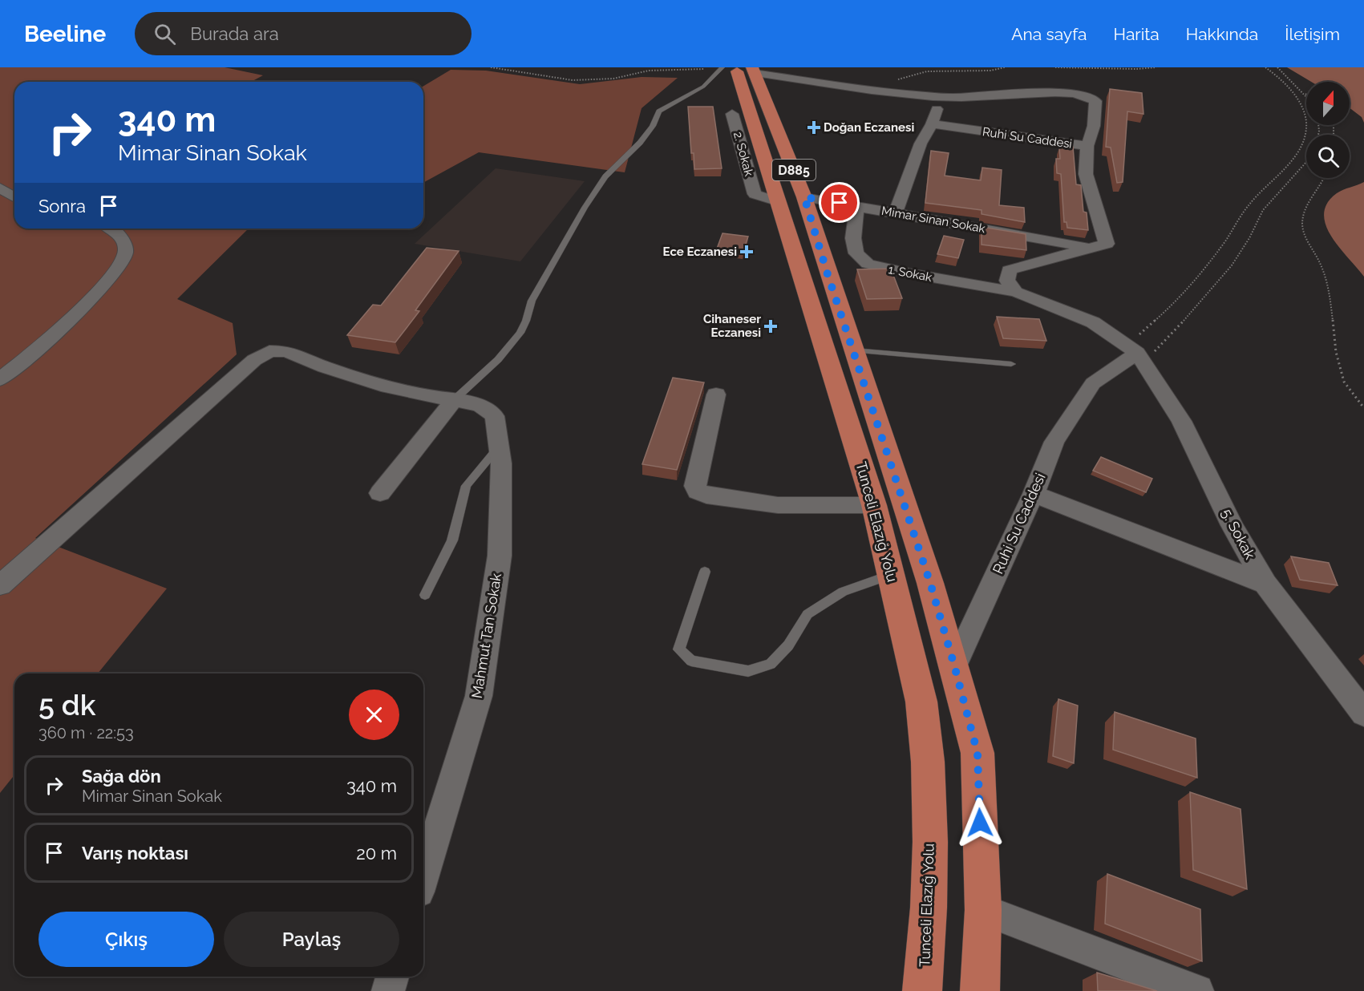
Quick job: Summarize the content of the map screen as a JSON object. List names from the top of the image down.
{
  "streets": {
    "main road": ["D885", "Tunceli Elazığ Yolu"],
    "street": [
      "Ruhi Su Caddesi",
      "2. Sokak",
      "Mimar Sinan Sokak",
      "1. Sokak",
      "5. Sokak",
      "Mahmut Tan Sokak"
    ]
  },
  "crossings": [
    ["Ruhi Su Caddesi", "Mimar Sinan Sokak"],
    ["Ruhi Su Caddesi", "1. Sokak"],
    ["Ruhi Su Caddesi", "Tunceli Elazığ Yolu"],
    ["Ruhi Su Caddesi", "5. Sokak"],
    ["2. Sokak", "Mimar Sinan Sokak"],
    ["Mimar Sinan Sokak", "1. Sokak"],
    ["Mimar Sinan Sokak", "Tunceli Elazığ Yolu"]
  ],
  "places": {
    "health": ["Doğan Eczanesi", "Ece Eczanesi", "Cihaneser Eczanesi"]
  },
  "north": "top",
  "page": {
    "header": "Beeline",
    "search": "Burada ara",
    "nav": [
      "Ana sayfa",
      "Harita",
      "Hakkında",
      "İletişim"
    ],
    "turn": ["340 m", "Mimar Sinan Sokak"],
    "then": "Sonra",
    "heading": ["5 dk", "360 m · 22:53"],
    "list": [
      {
        "name": "Sağa dön",
        "note": "Mimar Sinan Sokak",
        "value": "340 m"
      },
      {
        "name": "Varış noktası",
        "value": "20 m"
      }
    ],
    "buttons": ["Çıkış", "Paylaş"]
  }
}
